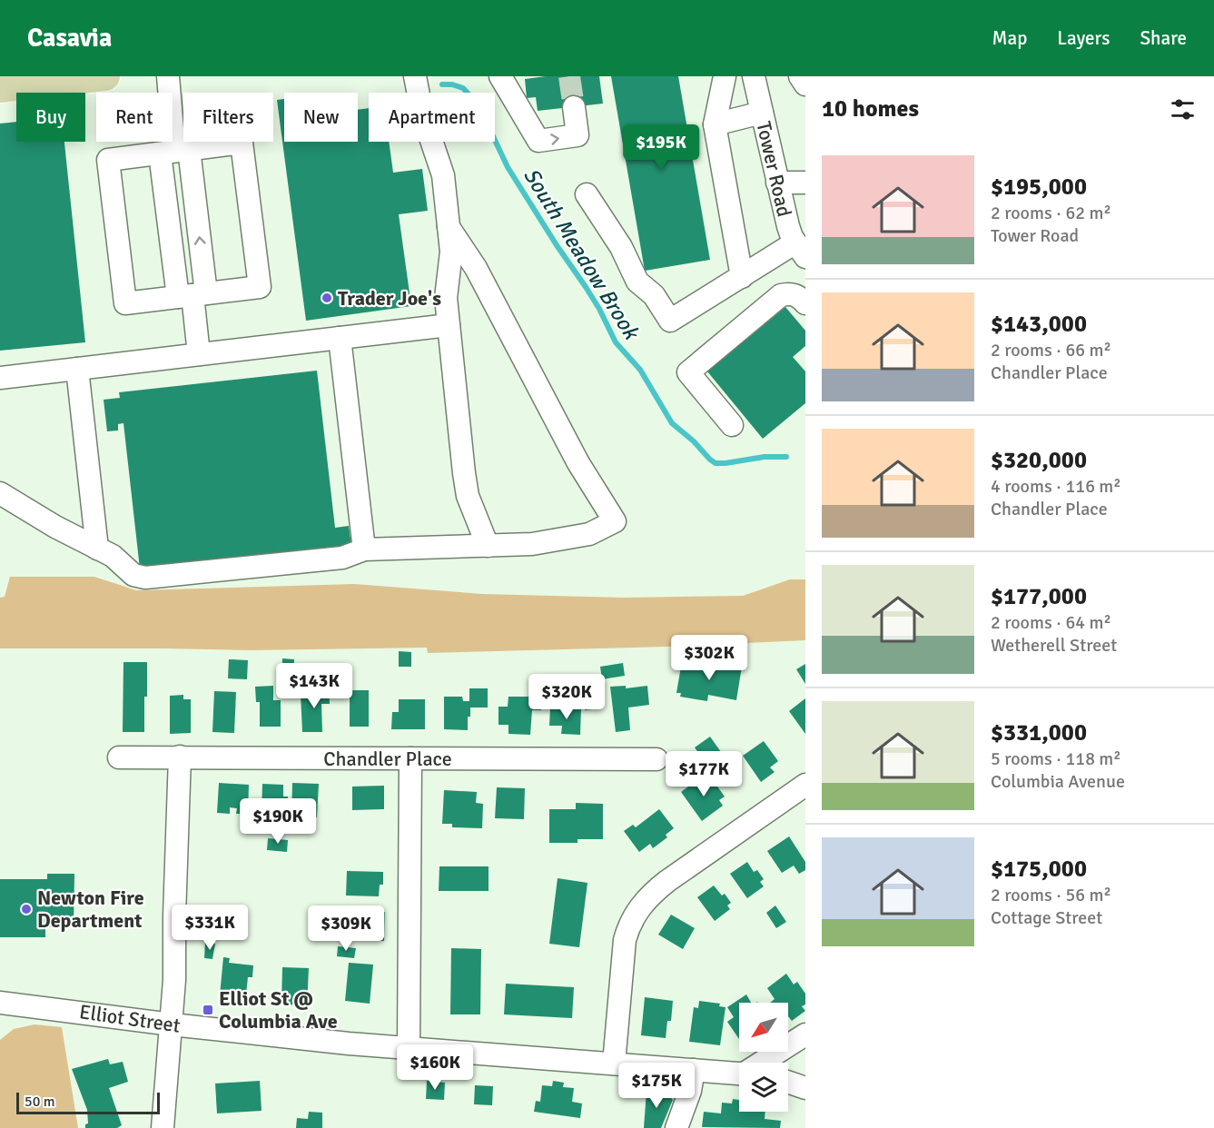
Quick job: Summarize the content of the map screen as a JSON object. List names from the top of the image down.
{
  "streets": {
    "street": ["Tower Road", "Chandler Place", "Elliot Street"]
  },
  "water": ["South Meadow Brook"],
  "places": {
    "other": ["Trader Joe's", "Newton Fire Department"],
    "transit": ["Elliot St @ Columbia Ave"]
  },
  "scale_bar": "50 m",
  "north": "bottom left",
  "page": {
    "header": "Casavia",
    "nav": ["Map", "Layers", "Share"],
    "heading": "10 homes",
    "chip": [
      "Buy",
      "Rent",
      "Filters",
      "New",
      "Apartment"
    ],
    "price": [
      "$195K",
      "$302K",
      "$143K",
      "$320K",
      "$177K",
      "$190K",
      "$331K",
      "$309K",
      "$160K",
      "$175K"
    ],
    "list": [
      {
        "name": "$195,000",
        "note": "2 rooms · 62 m² · Tower Road"
      },
      {
        "name": "$143,000",
        "note": "2 rooms · 66 m² · Chandler Place"
      },
      {
        "name": "$320,000",
        "note": "4 rooms · 116 m² · Chandler Place"
      },
      {
        "name": "$177,000",
        "note": "2 rooms · 64 m² · Wetherell Street"
      },
      {
        "name": "$331,000",
        "note": "5 rooms · 118 m² · Columbia Avenue"
      },
      {
        "name": "$175,000",
        "note": "2 rooms · 56 m² · Cottage Street"
      }
    ],
    "scale": "50 m"
  }
}
